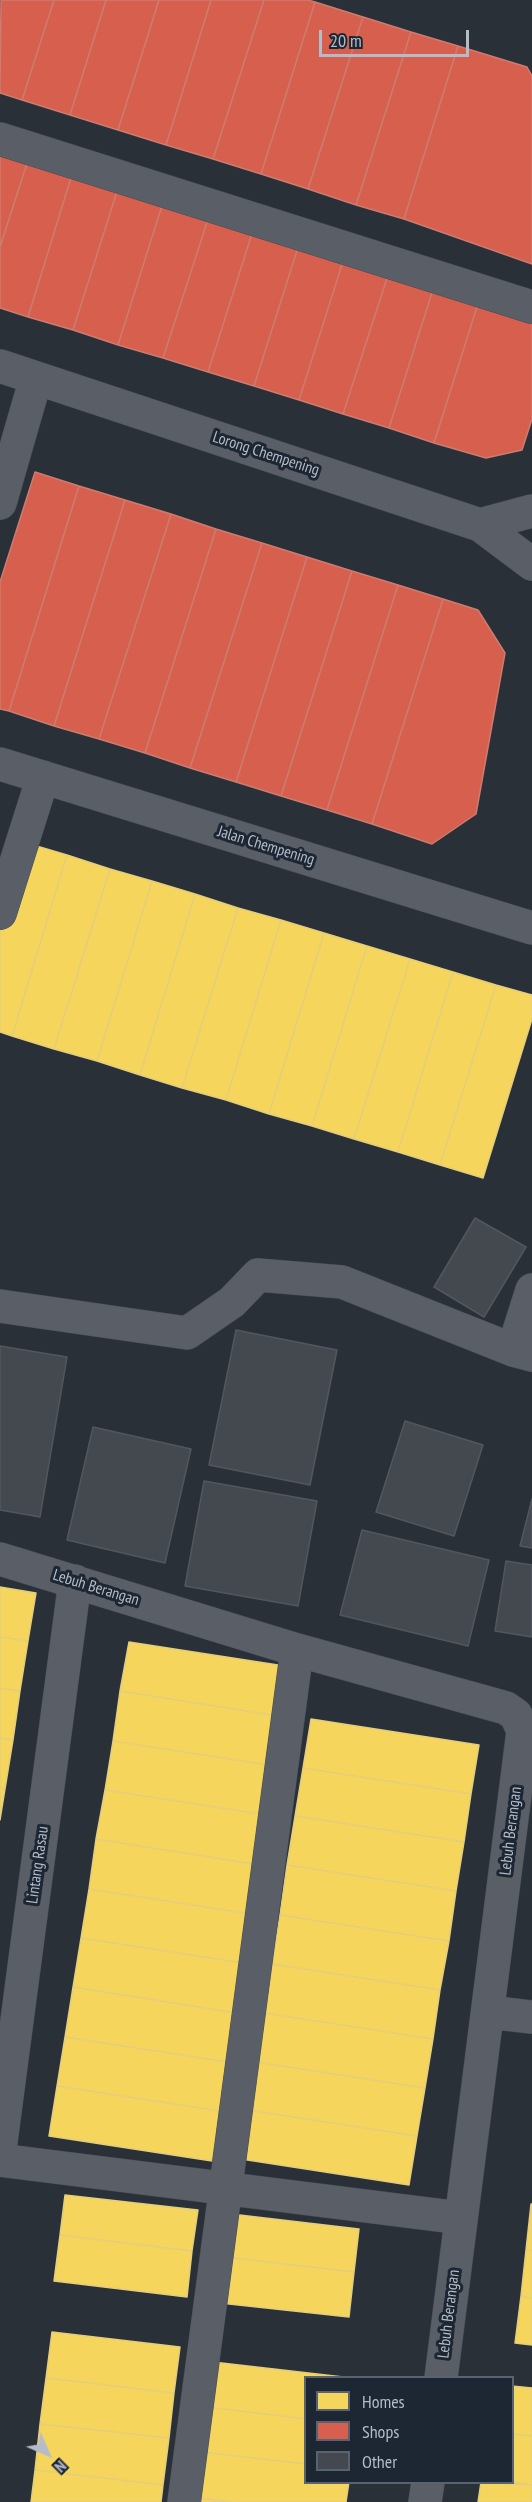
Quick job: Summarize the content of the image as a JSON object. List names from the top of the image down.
{
  "streets": {
    "street": [
      "Lorong Chempening",
      "Jalan Chempening",
      "Lebuh Berangan",
      "Lintang Rasau"
    ]
  },
  "crossings": [
    ["Lebuh Berangan", "Lintang Rasau"]
  ],
  "legend": ["Homes", "Shops", "Other"],
  "scale_bar": "20 m",
  "north": "bottom right"
}
